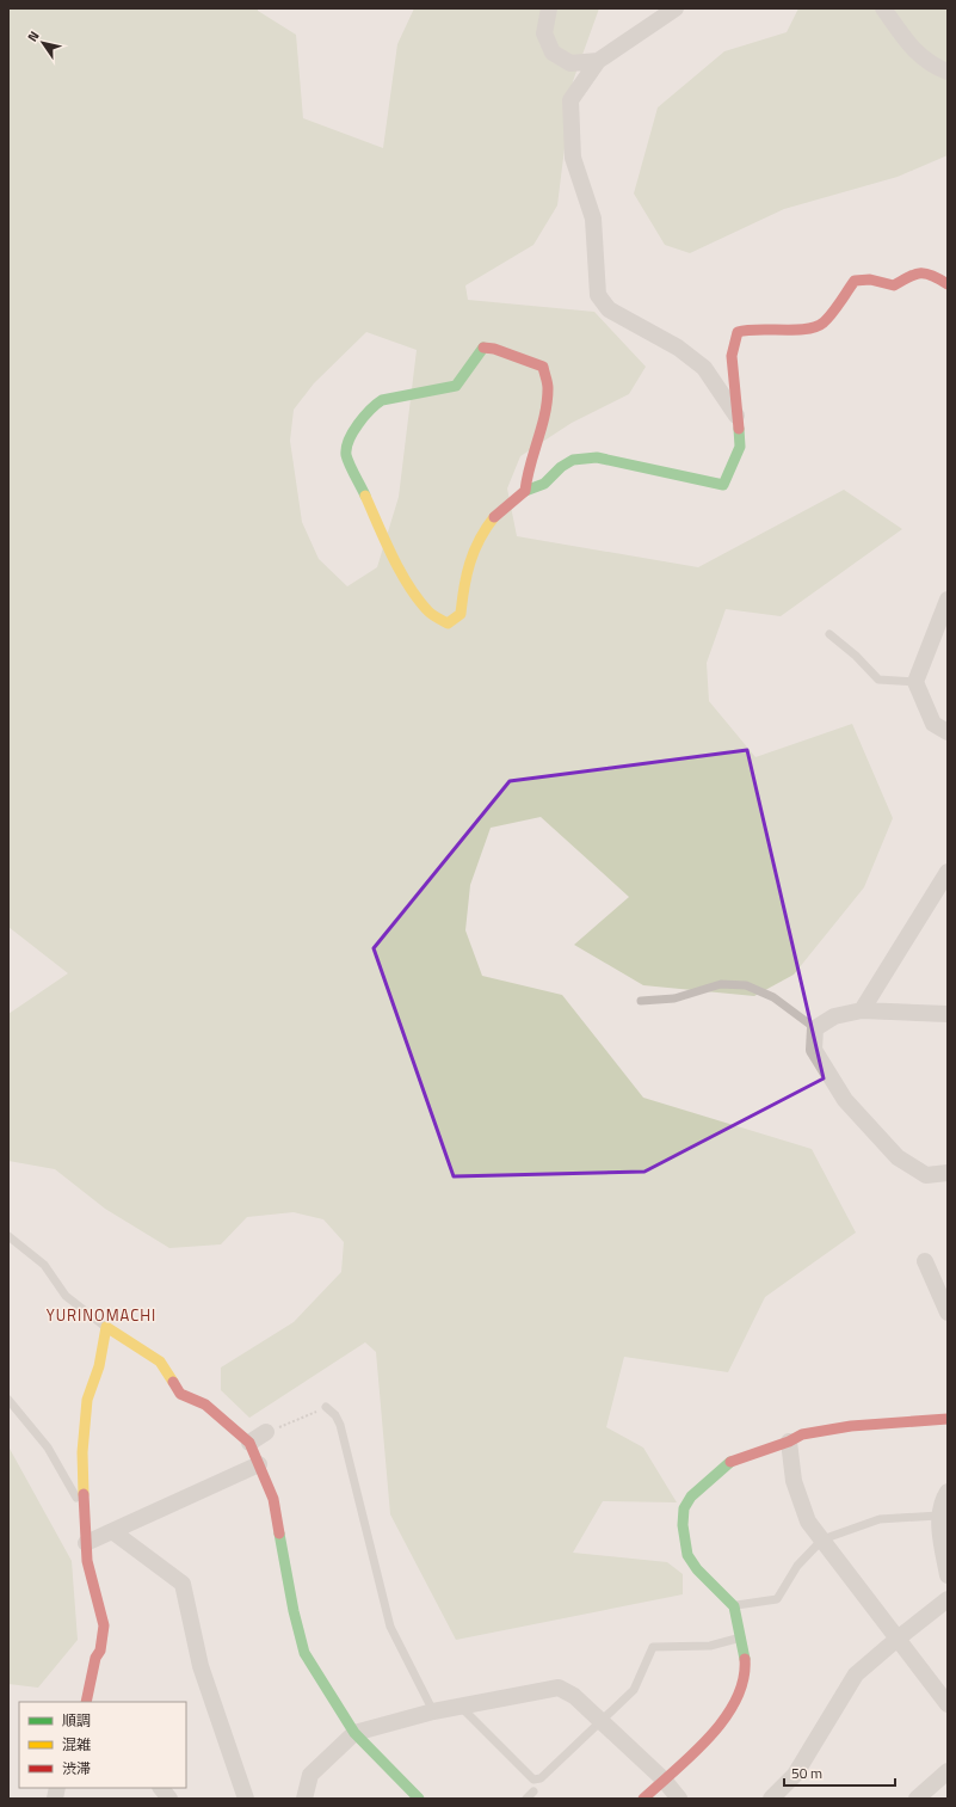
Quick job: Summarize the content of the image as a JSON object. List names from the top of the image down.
{
  "districts": ["YURINOMACHI"],
  "legend": ["順調", "混雑", "渋滞"],
  "scale_bar": "50 m",
  "north": "top left"
}
